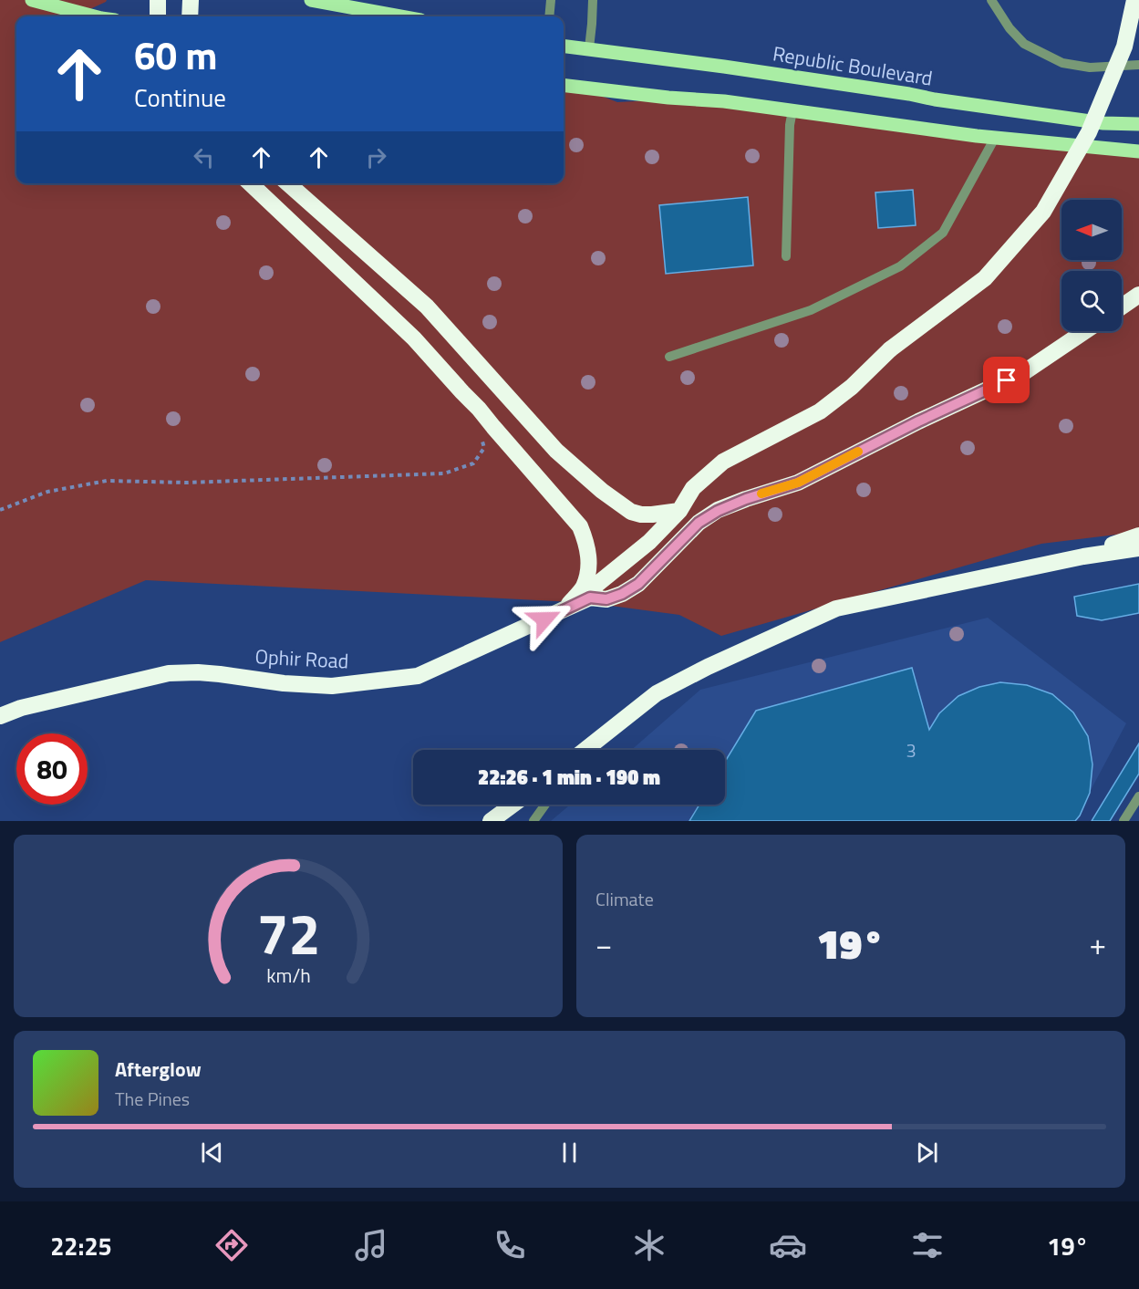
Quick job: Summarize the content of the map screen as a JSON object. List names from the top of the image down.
{
  "streets": {
    "highway": ["Ophir Road"],
    "main road": ["Republic Boulevard"]
  },
  "house_numbers": ["3"],
  "north": "left",
  "page": {
    "turn": ["60 m", "Continue"],
    "limit": "80",
    "trip": "22:26 · 1 min · 190 m",
    "tile": "Climate",
    "heat": ["−", "19°", "+"],
    "song": ["Afterglow", "The Pines"],
    "tabs": ["22:25", "19°"],
    "gauge": ["72", "km/h"]
  }
}
